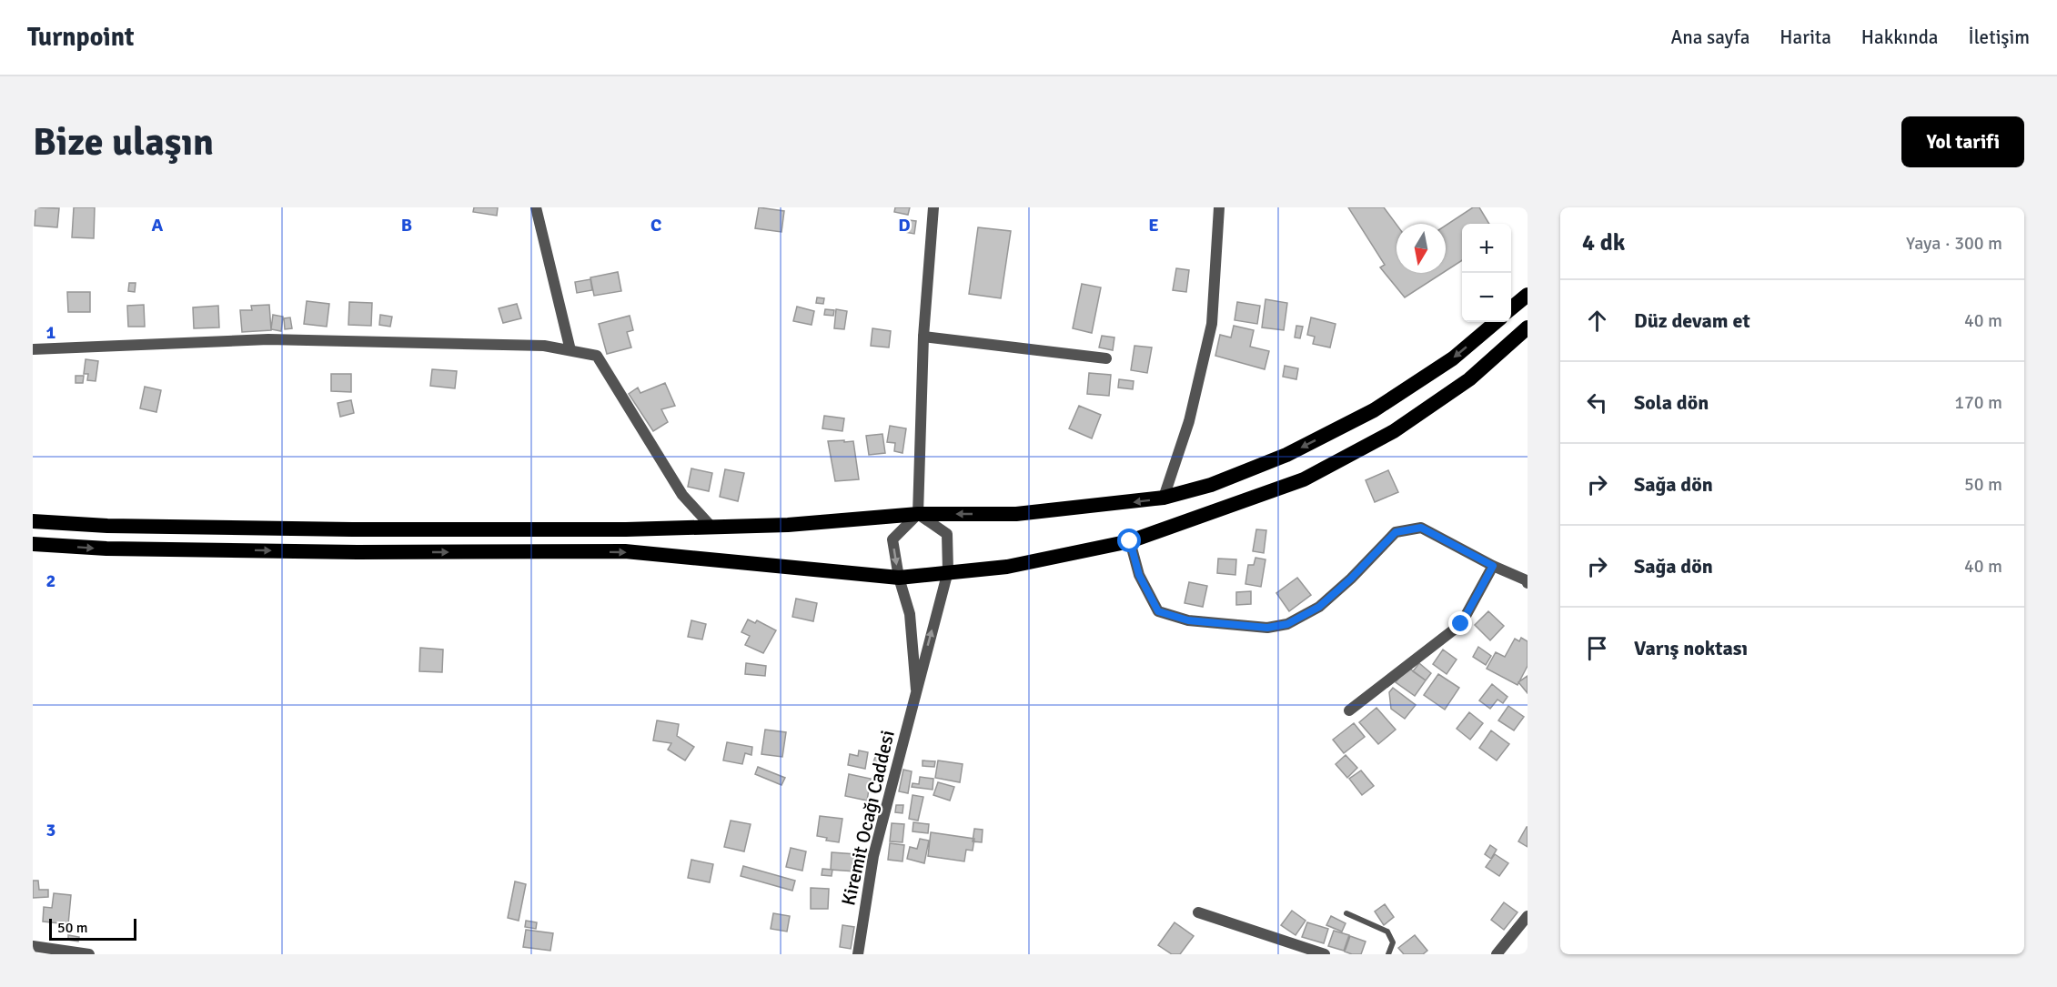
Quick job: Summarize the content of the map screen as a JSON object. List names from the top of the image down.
{
  "streets": {
    "street": ["Kiremit Ocağı Caddesi"]
  },
  "scale_bar": "50 m",
  "north": "bottom",
  "page": {
    "header": "Turnpoint",
    "nav": [
      "Ana sayfa",
      "Harita",
      "Hakkında",
      "İletişim"
    ],
    "buttons": "Yol tarifi",
    "title": "Bize ulaşın",
    "heading": ["4 dk", "Yaya · 300 m"],
    "map_buttons": ["+", "−"],
    "list": [
      ["Düz devam et", "40 m"],
      ["Sola dön", "170 m"],
      ["Sağa dön", "50 m"],
      ["Sağa dön", "40 m"],
      "Varış noktası"
    ],
    "scale": "50 m"
  },
  "grid": {
    "columns": [
      "A",
      "B",
      "C",
      "D",
      "E"
    ],
    "rows": ["1", "2", "3"]
  }
}
